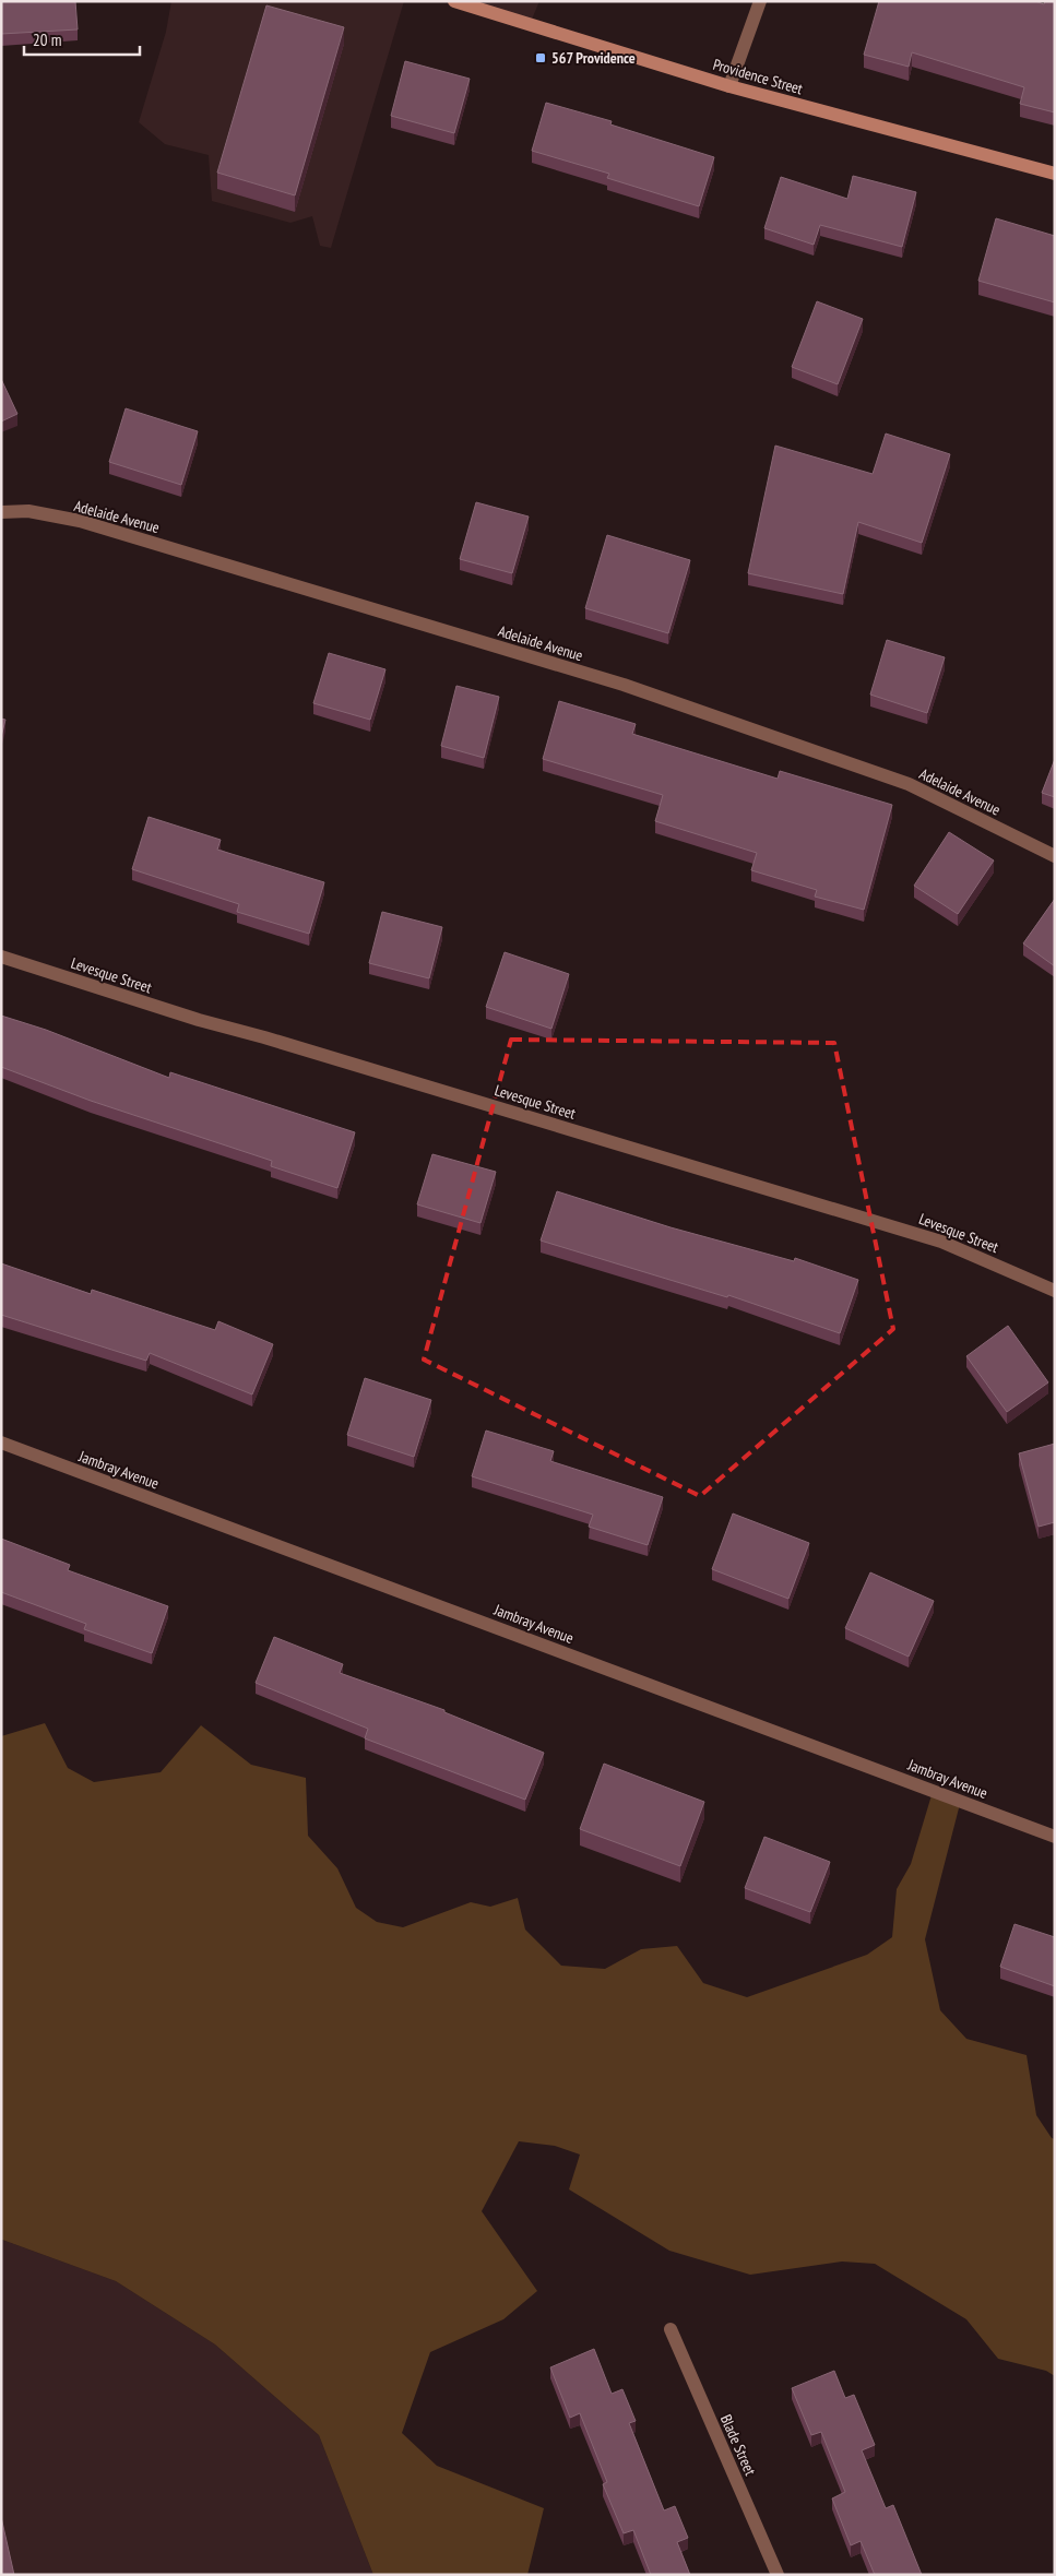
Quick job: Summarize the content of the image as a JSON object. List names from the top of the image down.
{
  "streets": {
    "main road": ["Providence Street"],
    "street": [
      "Adelaide Avenue",
      "Levesque Street",
      "Jambray Avenue",
      "Blade Street"
    ]
  },
  "places": {
    "transit": ["567 Providence"]
  },
  "scale_bar": "20 m"
}
